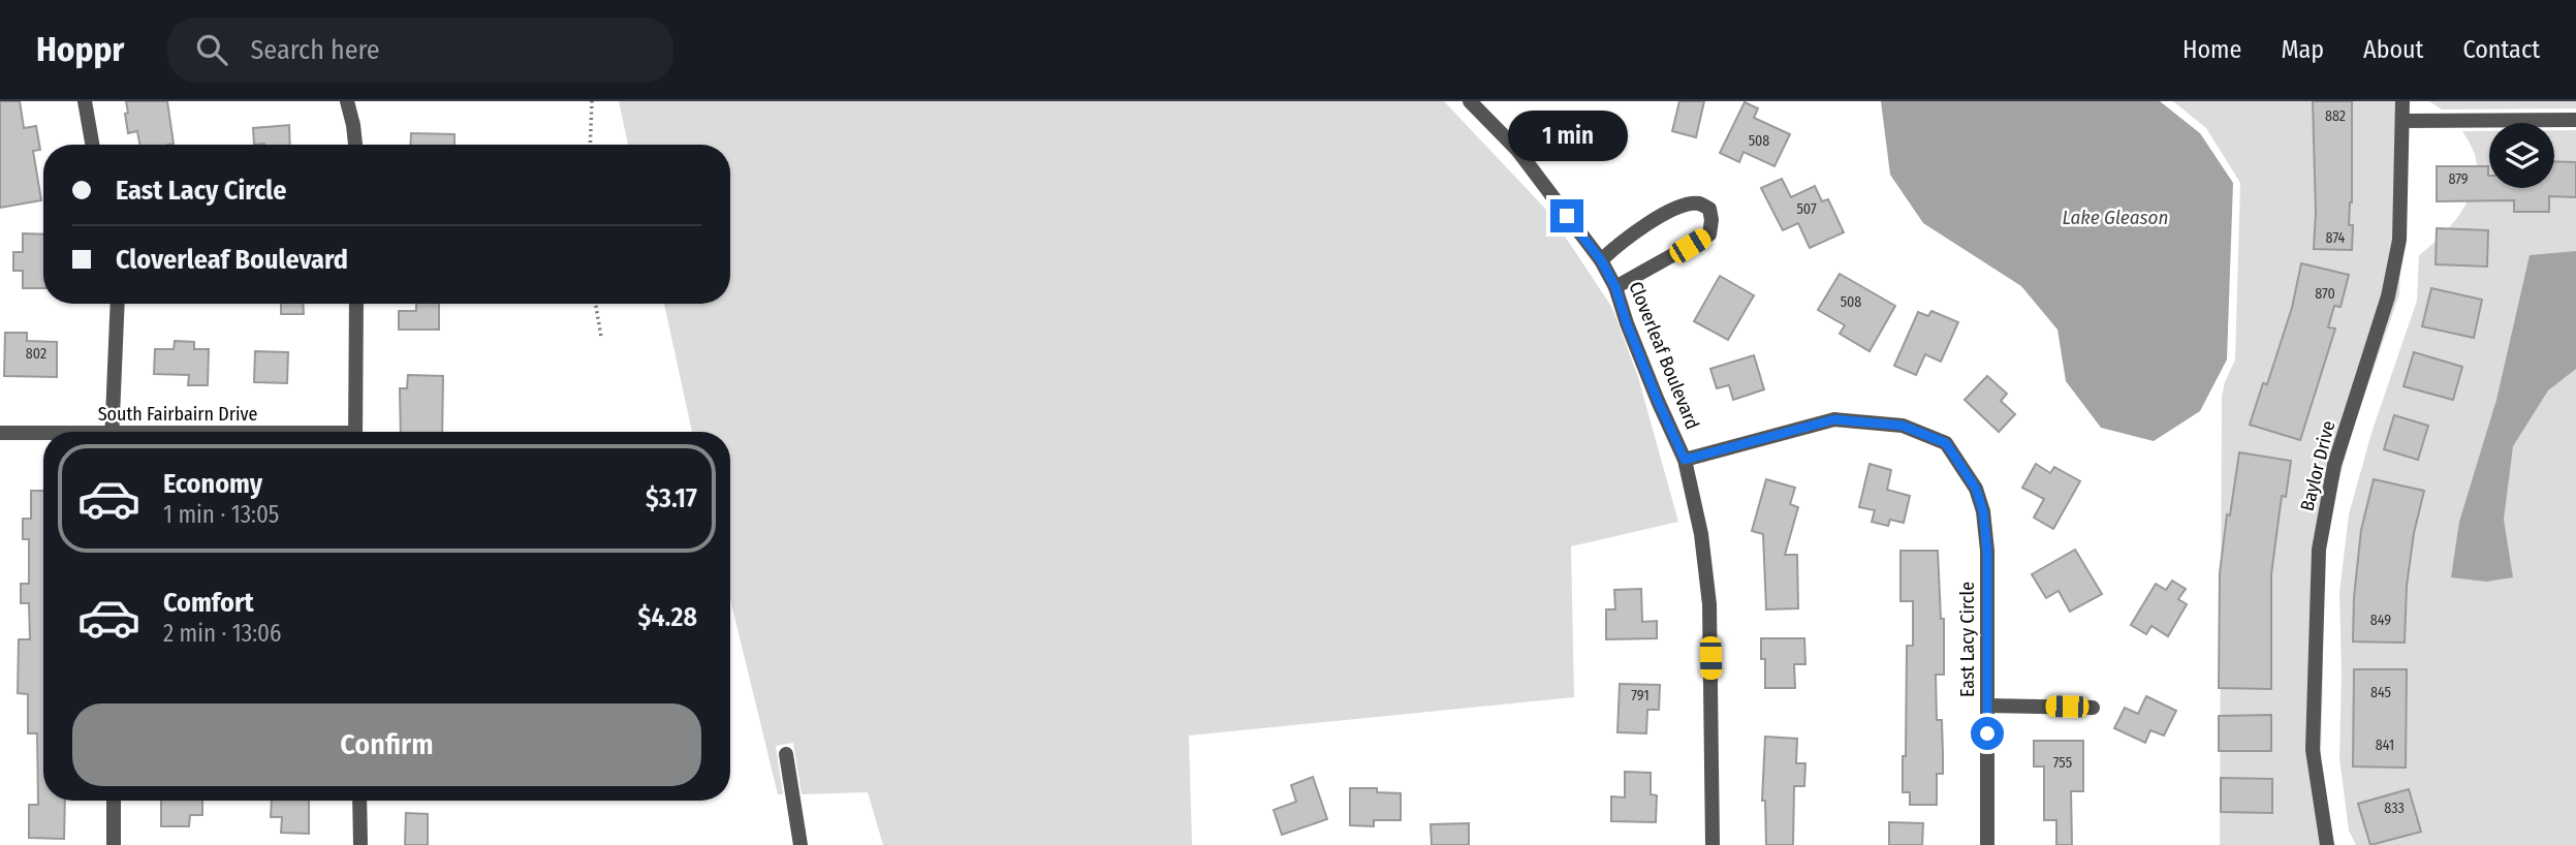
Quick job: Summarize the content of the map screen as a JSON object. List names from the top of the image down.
{
  "streets": {
    "street": [
      "Cloverleaf Boulevard",
      "South Fairbairn Drive",
      "Baylor Drive",
      "East Lacy Circle"
    ]
  },
  "crossings": [
    ["Cloverleaf Boulevard", "East Lacy Circle"]
  ],
  "water": ["Lake Gleason"],
  "house_numbers": [
    "882",
    "508",
    "879",
    "507",
    "874",
    "870",
    "508",
    "802",
    "849",
    "845",
    "791",
    "841",
    "755",
    "833"
  ],
  "page": {
    "header": "Hoppr",
    "search": "Search here",
    "nav": [
      "Home",
      "Map",
      "About",
      "Contact"
    ],
    "bubble": "1 min",
    "banner": ["East Lacy Circle", "Cloverleaf Boulevard"],
    "list": [
      {
        "name": "Economy",
        "note": "1 min · 13:05",
        "value": "$3.17"
      },
      {
        "name": "Comfort",
        "note": "2 min · 13:06",
        "value": "$4.28"
      }
    ],
    "buttons": "Confirm"
  }
}
